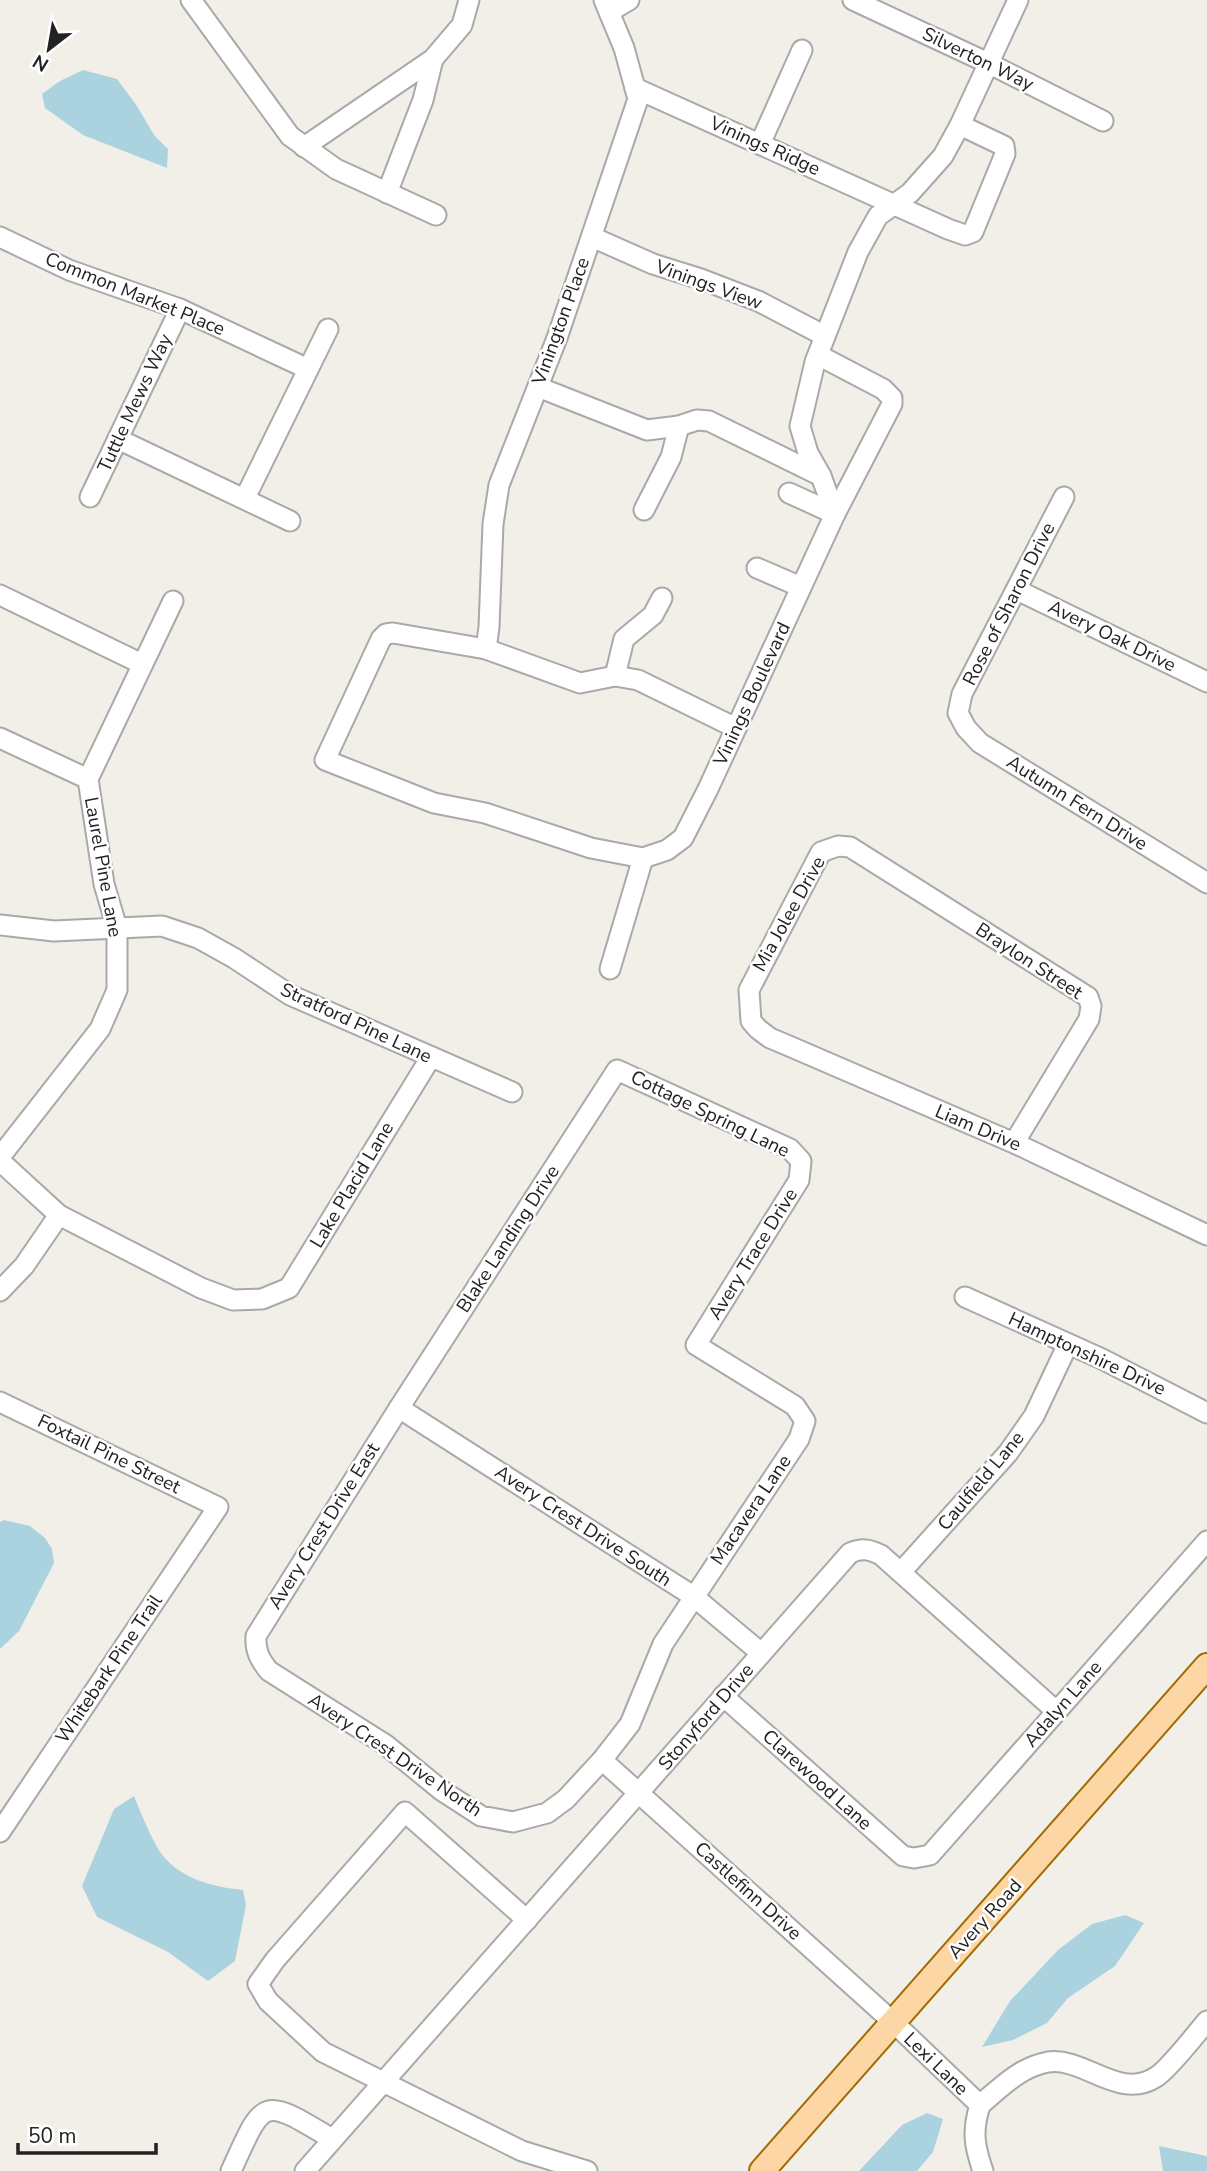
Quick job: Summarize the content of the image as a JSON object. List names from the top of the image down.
{
  "streets": {
    "main road": ["Avery Road"],
    "street": [
      "Silverton Way",
      "Vinings Ridge",
      "Vinings View",
      "Common Market Place",
      "Vinington Place",
      "Tuttle Mews Way",
      "Rose of Sharon Drive",
      "Avery Oak Drive",
      "Vinings Boulevard",
      "Autumn Fern Drive",
      "Laurel Pine Lane",
      "Mia Jolee Drive",
      "Braylon Street",
      "Stratford Pine Lane",
      "Cottage Spring Lane",
      "Liam Drive",
      "Lake Placid Lane",
      "Blake Landing Drive",
      "Avery Trace Drive",
      "Hamptonshire Drive",
      "Foxtail Pine Street",
      "Caulfield Lane",
      "Macavera Lane",
      "Avery Crest Drive East",
      "Avery Crest Drive South",
      "Whitebark Pine Trail",
      "Adalyn Lane",
      "Stonyford Drive",
      "Avery Crest Drive North",
      "Clarewood Lane",
      "Castlefinn Drive",
      "Lexi Lane"
    ]
  },
  "crossings": [
    ["Vinings Ridge", "Vinington Place"],
    ["Vinings View", "Vinington Place"],
    ["Vinings View", "Vinings Boulevard"],
    ["Common Market Place", "Tuttle Mews Way"],
    ["Rose of Sharon Drive", "Avery Oak Drive"],
    ["Rose of Sharon Drive", "Autumn Fern Drive"],
    ["Laurel Pine Lane", "Stratford Pine Lane"],
    ["Mia Jolee Drive", "Braylon Street"],
    ["Mia Jolee Drive", "Liam Drive"],
    ["Braylon Street", "Liam Drive"],
    ["Stratford Pine Lane", "Lake Placid Lane"],
    ["Cottage Spring Lane", "Blake Landing Drive"],
    ["Cottage Spring Lane", "Avery Trace Drive"],
    ["Blake Landing Drive", "Avery Crest Drive East"],
    ["Blake Landing Drive", "Avery Crest Drive South"],
    ["Avery Trace Drive", "Macavera Lane"],
    ["Hamptonshire Drive", "Caulfield Lane"],
    ["Foxtail Pine Street", "Whitebark Pine Trail"],
    ["Caulfield Lane", "Stonyford Drive"],
    ["Macavera Lane", "Avery Crest Drive South"],
    ["Macavera Lane", "Avery Crest Drive North"],
    ["Macavera Lane", "Castlefinn Drive"],
    ["Avery Crest Drive East", "Avery Crest Drive South"],
    ["Avery Crest Drive East", "Avery Crest Drive North"],
    ["Avery Crest Drive South", "Stonyford Drive"],
    ["Adalyn Lane", "Stonyford Drive"],
    ["Adalyn Lane", "Clarewood Lane"],
    ["Stonyford Drive", "Clarewood Lane"],
    ["Stonyford Drive", "Castlefinn Drive"],
    ["Castlefinn Drive", "Avery Road"],
    ["Castlefinn Drive", "Lexi Lane"],
    ["Avery Road", "Lexi Lane"]
  ],
  "scale_bar": "50 m",
  "north": "bottom left"
}
